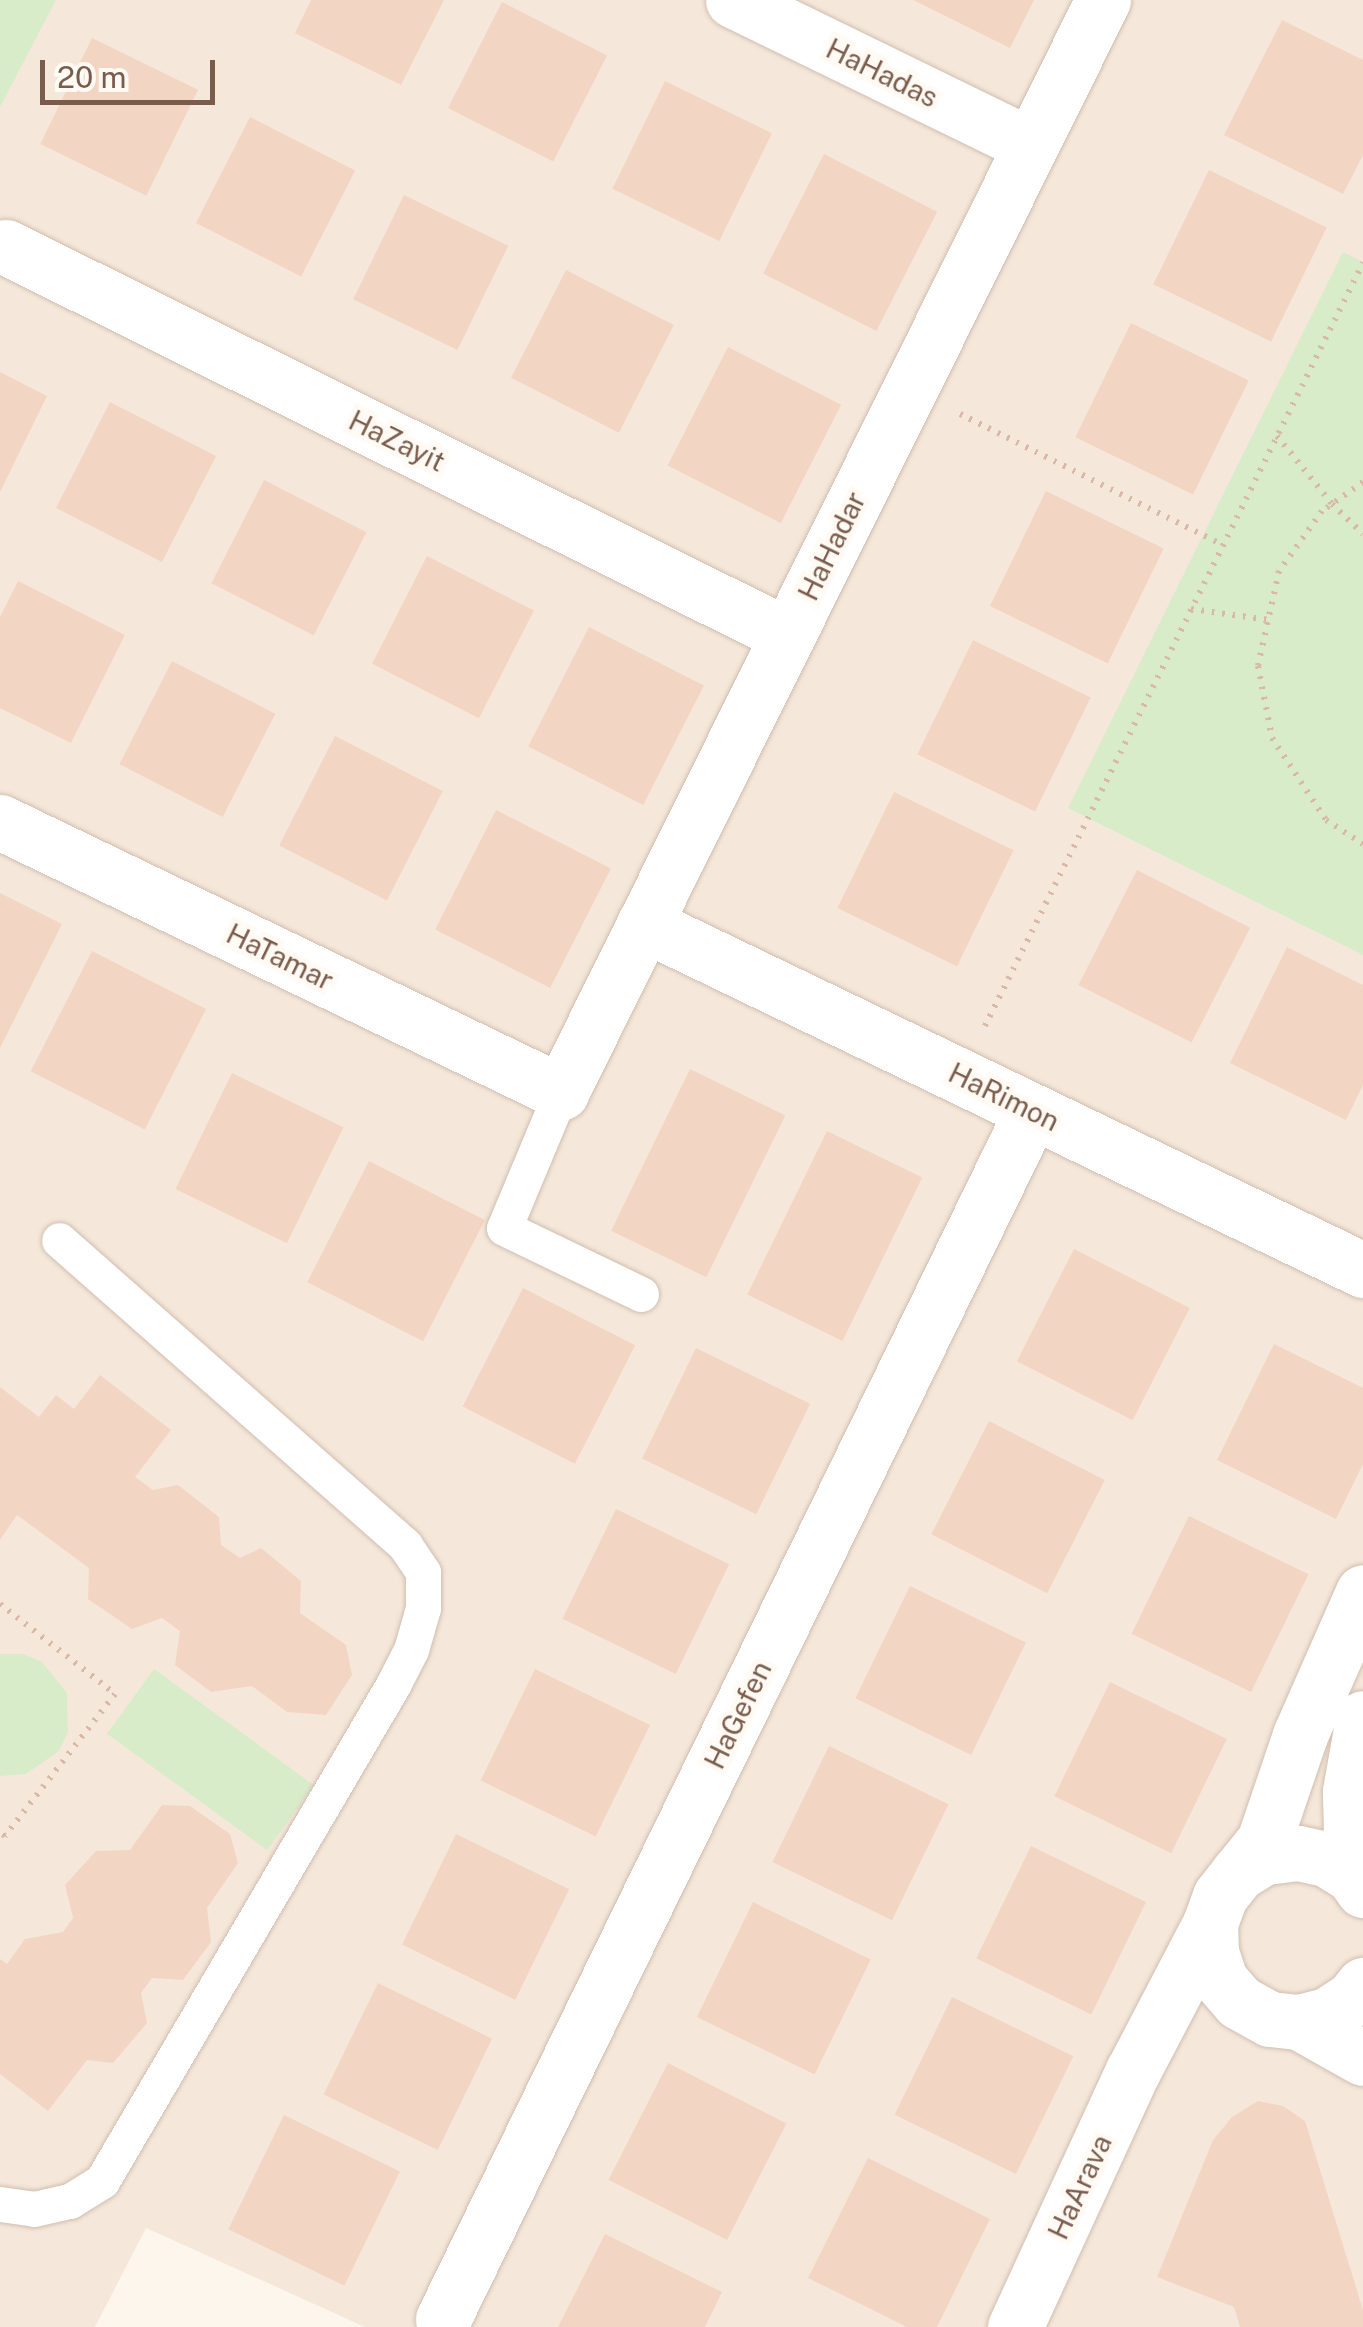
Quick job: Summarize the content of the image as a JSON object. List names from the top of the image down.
{
  "streets": {
    "street": [
      "HaHadas",
      "HaZayit",
      "HaHadar",
      "HaTamar",
      "HaRimon",
      "HaGefen",
      "HaArava"
    ]
  },
  "crossings": [
    ["HaHadas", "HaHadar"],
    ["HaZayit", "HaHadar"],
    ["HaHadar", "HaTamar"],
    ["HaHadar", "HaRimon"],
    ["HaRimon", "HaGefen"]
  ],
  "scale_bar": "20 m"
}
